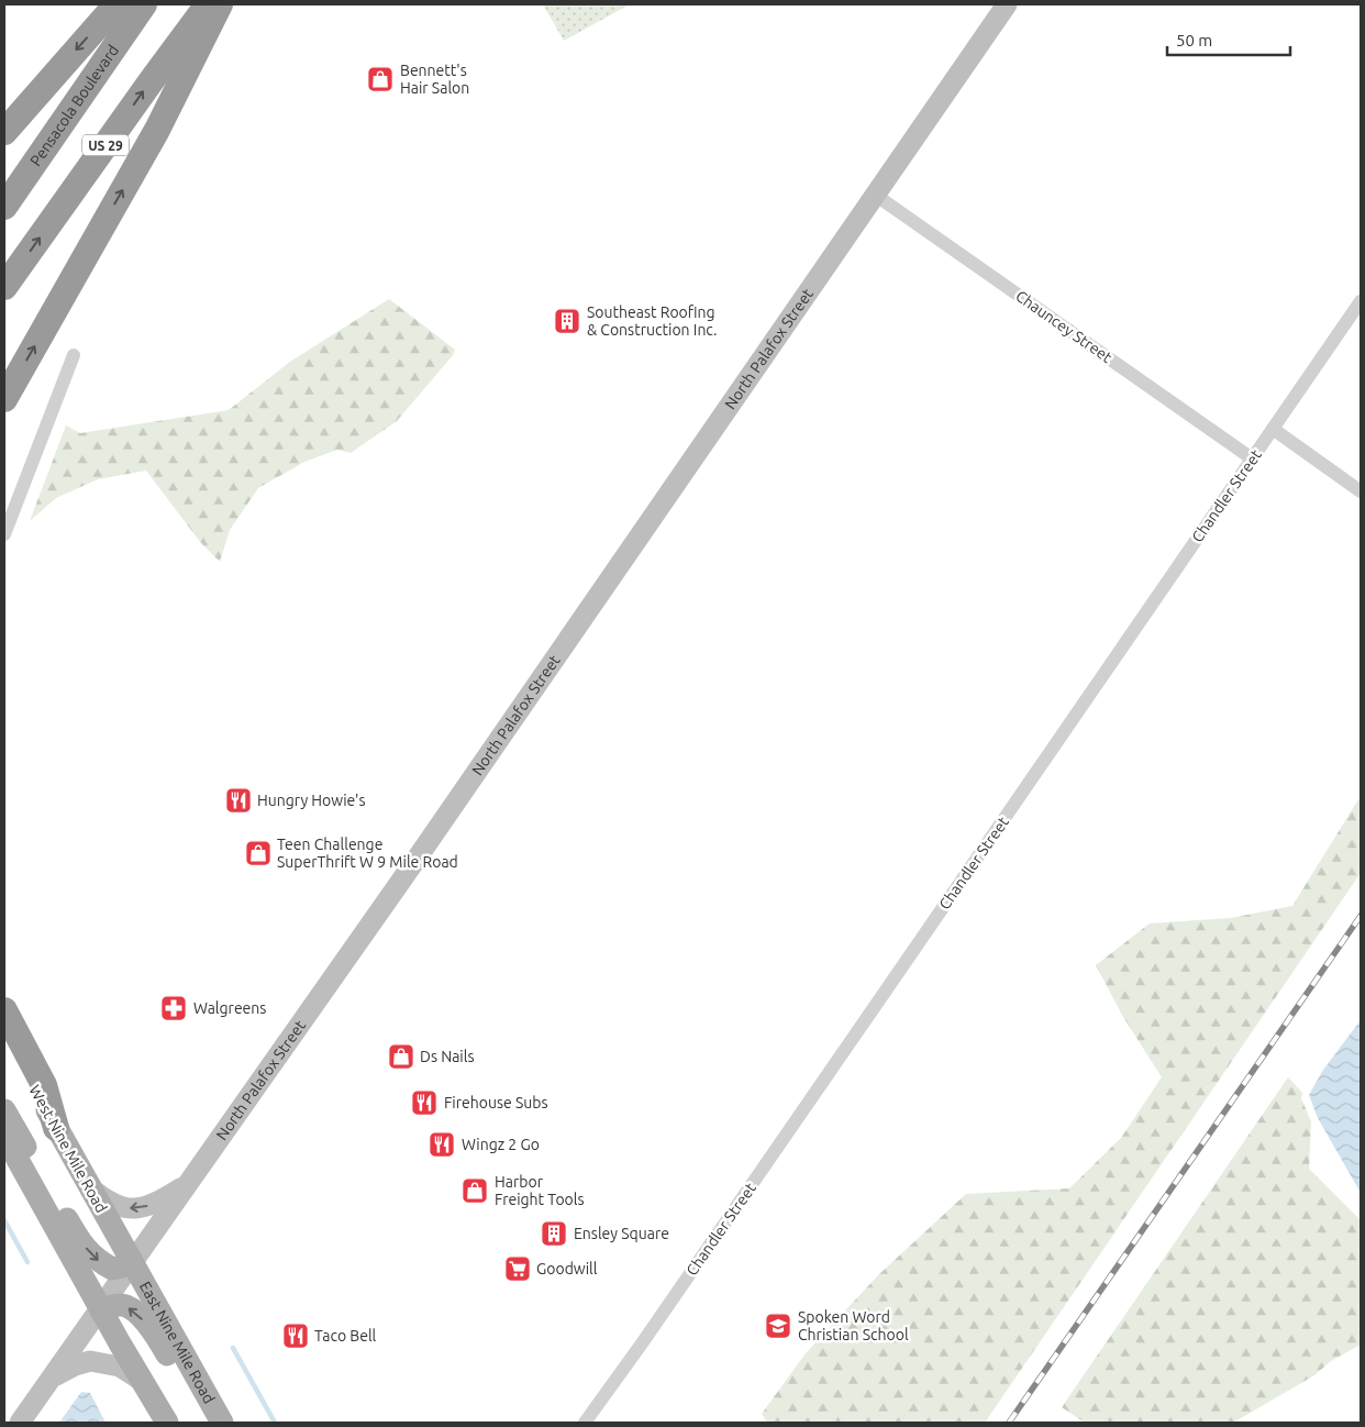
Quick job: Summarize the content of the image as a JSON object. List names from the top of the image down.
{
  "streets": {
    "highway": ["Pensacola Boulevard", "US 29"],
    "main road": ["North Palafox Street", "West Nine Mile Road", "East Nine Mile Road"],
    "street": ["Chauncey Street", "Chandler Street"]
  },
  "crossings": [
    ["Chauncey Street", "North Palafox Street"],
    ["Chauncey Street", "Chandler Street"],
    ["North Palafox Street", "West Nine Mile Road"],
    ["North Palafox Street", "East Nine Mile Road"],
    ["West Nine Mile Road", "East Nine Mile Road"]
  ],
  "places": {
    "shop": [
      "Bennett's Hair Salon",
      "Teen Challenge SuperThrift W 9 Mile Road",
      "Ds Nails",
      "Harbor Freight Tools"
    ],
    "building": ["Southeast Roofing & Construction Inc.", "Ensley Square"],
    "restaurant": [
      "Hungry Howie's",
      "Firehouse Subs",
      "Wingz 2 Go",
      "Taco Bell"
    ],
    "pharmacy": ["Walgreens"],
    "supermarket": ["Goodwill"],
    "school or university": ["Spoken Word Christian School"]
  },
  "scale_bar": "50 m"
}
